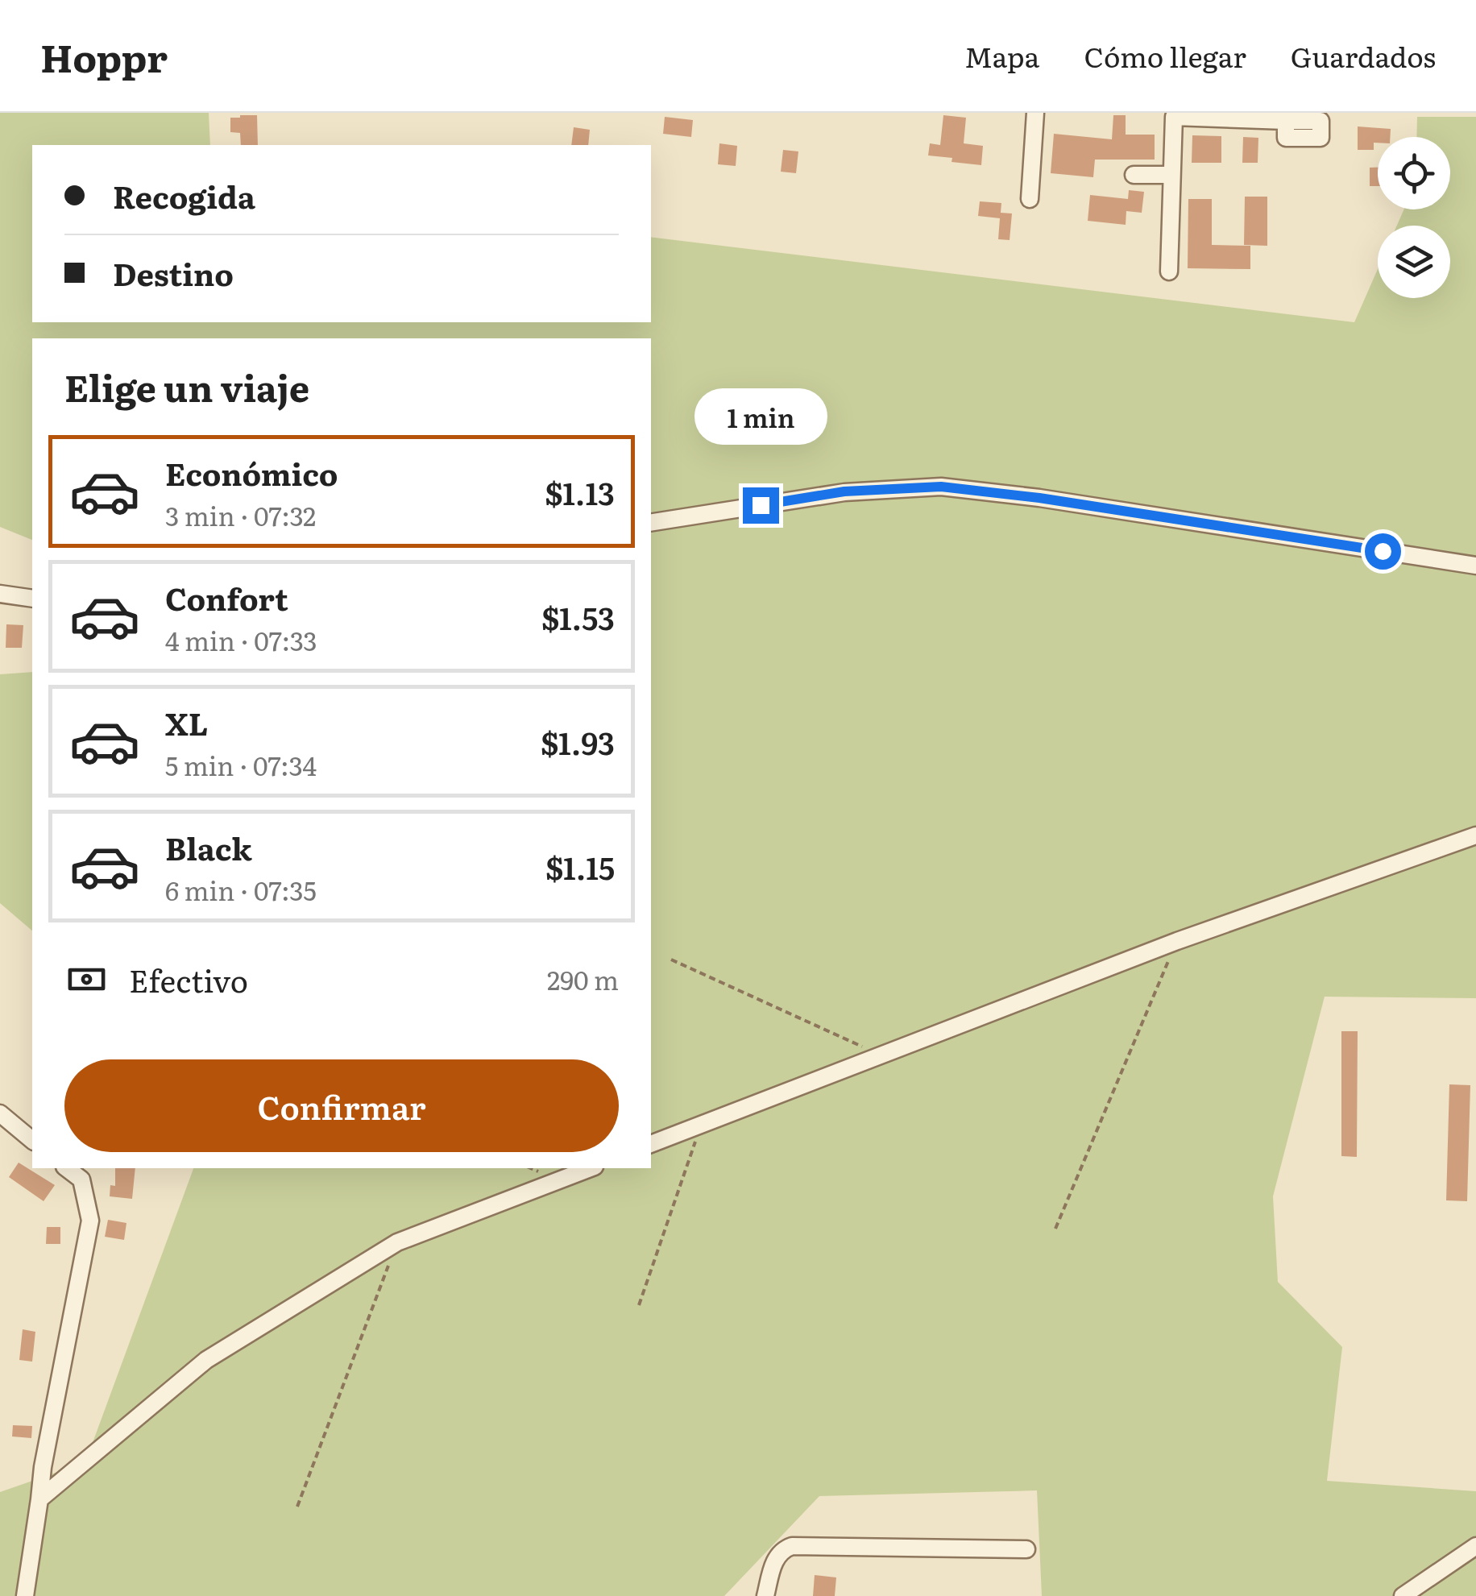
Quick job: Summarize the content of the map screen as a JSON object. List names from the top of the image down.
{
  "page": {
    "header": "Hoppr",
    "nav": ["Mapa", "Cómo llegar", "Guardados"],
    "banner": ["Recogida", "Destino"],
    "heading": "Elige un viaje",
    "bubble": "1 min",
    "list": [
      {
        "name": "Económico",
        "note": "3 min · 07:32",
        "value": "$1.13"
      },
      {
        "name": "Confort",
        "note": "4 min · 07:33",
        "value": "$1.53"
      },
      {
        "name": "XL",
        "note": "5 min · 07:34",
        "value": "$1.93"
      },
      {
        "name": "Black",
        "note": "6 min · 07:35",
        "value": "$1.15"
      }
    ],
    "pay": ["Efectivo", "290 m"],
    "buttons": "Confirmar"
  }
}
